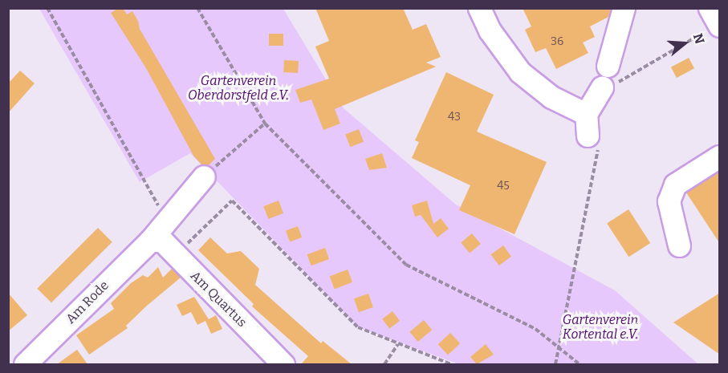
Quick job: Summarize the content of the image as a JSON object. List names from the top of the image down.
{
  "streets": {
    "street": ["Am Quartus", "Am Rode"]
  },
  "crossings": [
    ["Am Quartus", "Am Rode"]
  ],
  "parks": ["Gartenverein Oberdorstfeld e.V.", "Gartenverein Kortental e.V."],
  "house_numbers": ["36", "43", "45"],
  "north": "right"
}
